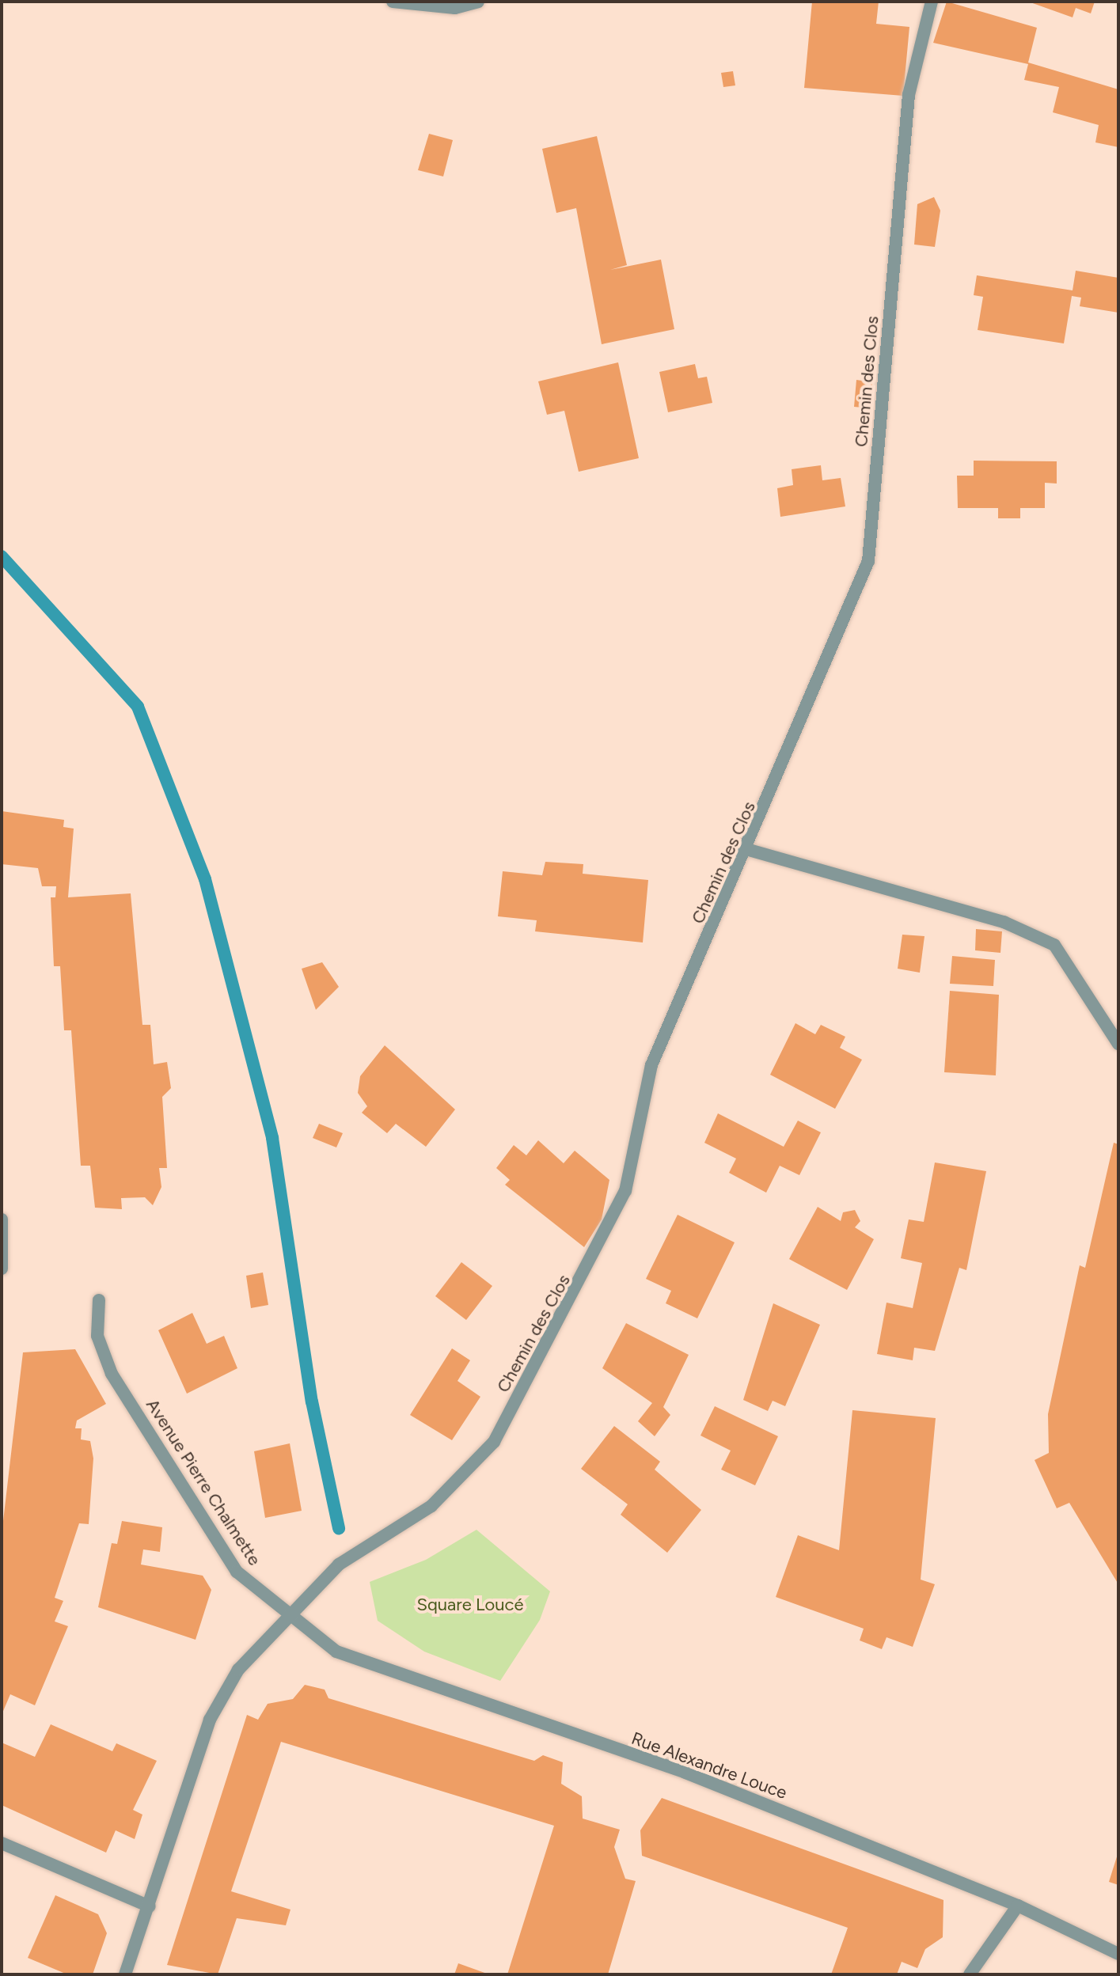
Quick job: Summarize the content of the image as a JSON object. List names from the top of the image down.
{
  "streets": {
    "street": ["Chemin des Clos", "Avenue Pierre Chalmette", "Rue Alexandre Louce"]
  },
  "crossings": [
    ["Chemin des Clos", "Avenue Pierre Chalmette"],
    ["Chemin des Clos", "Rue Alexandre Louce"],
    ["Avenue Pierre Chalmette", "Rue Alexandre Louce"]
  ],
  "parks": ["Square Loucé"]
}
